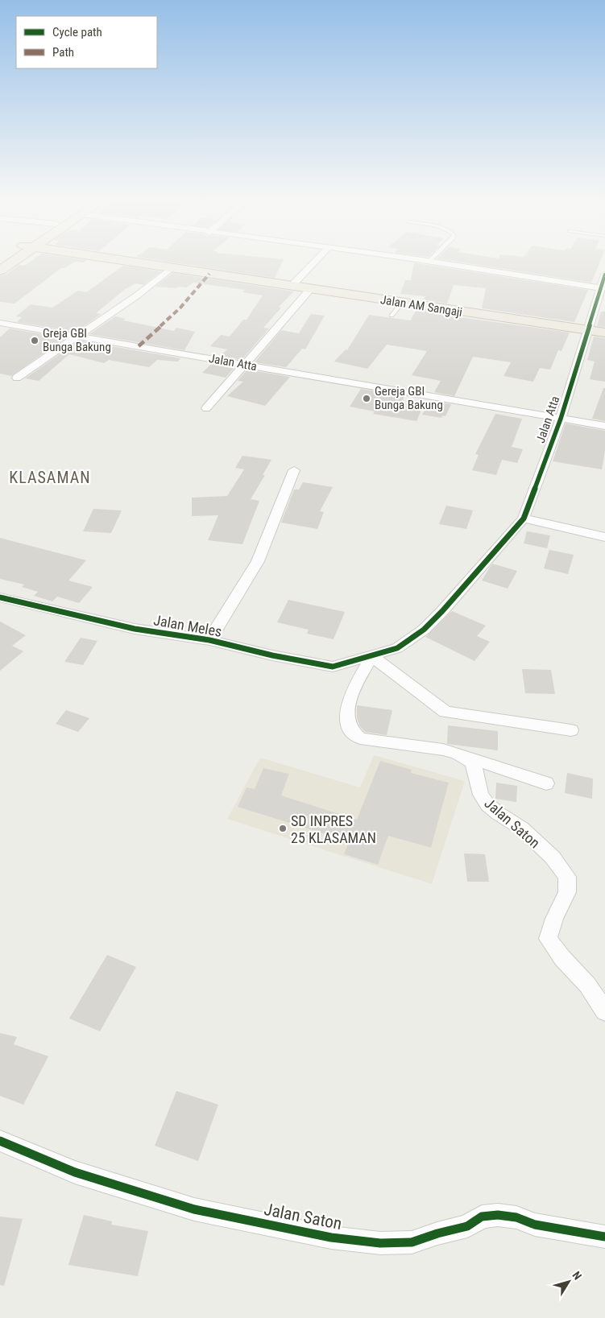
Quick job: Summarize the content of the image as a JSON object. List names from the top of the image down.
{
  "streets": {
    "highway": ["Jalan AM Sangaji"],
    "street": ["Jalan Atta", "Jalan Meles", "Jalan Saton"]
  },
  "crossings": [
    ["Jalan AM Sangaji", "Jalan Atta"],
    ["Jalan Atta", "Jalan Meles"]
  ],
  "districts": ["KLASAMAN"],
  "places": ["Greja GBI Bunga Bakung", "Gereja GBI Bunga Bakung", "SD INPRES 25 KLASAMAN"],
  "legend": ["Cycle path", "Path"],
  "north": "top right"
}
